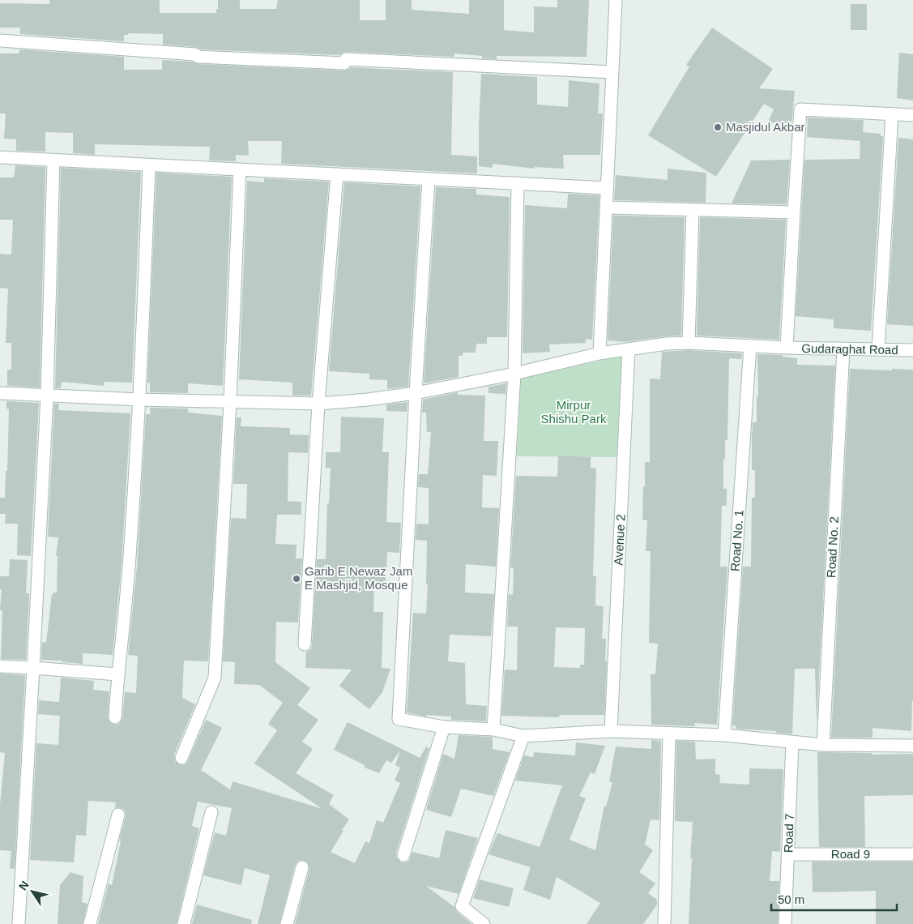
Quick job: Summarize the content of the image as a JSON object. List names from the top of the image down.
{
  "streets": {
    "street": [
      "Gudaraghat Road",
      "Avenue 2",
      "Road No. 1",
      "Road No. 2",
      "Road 7",
      "Road 9"
    ]
  },
  "crossings": [
    ["Gudaraghat Road", "Avenue 2"],
    ["Gudaraghat Road", "Road No. 1"],
    ["Gudaraghat Road", "Road No. 2"],
    ["Road 7", "Road 9"]
  ],
  "parks": ["Mirpur Shishu Park"],
  "places": ["Masjidul Akbar", "Garib E Newaz Jam E Mashjid, Mosque"],
  "scale_bar": "50 m",
  "north": "top left"
}
